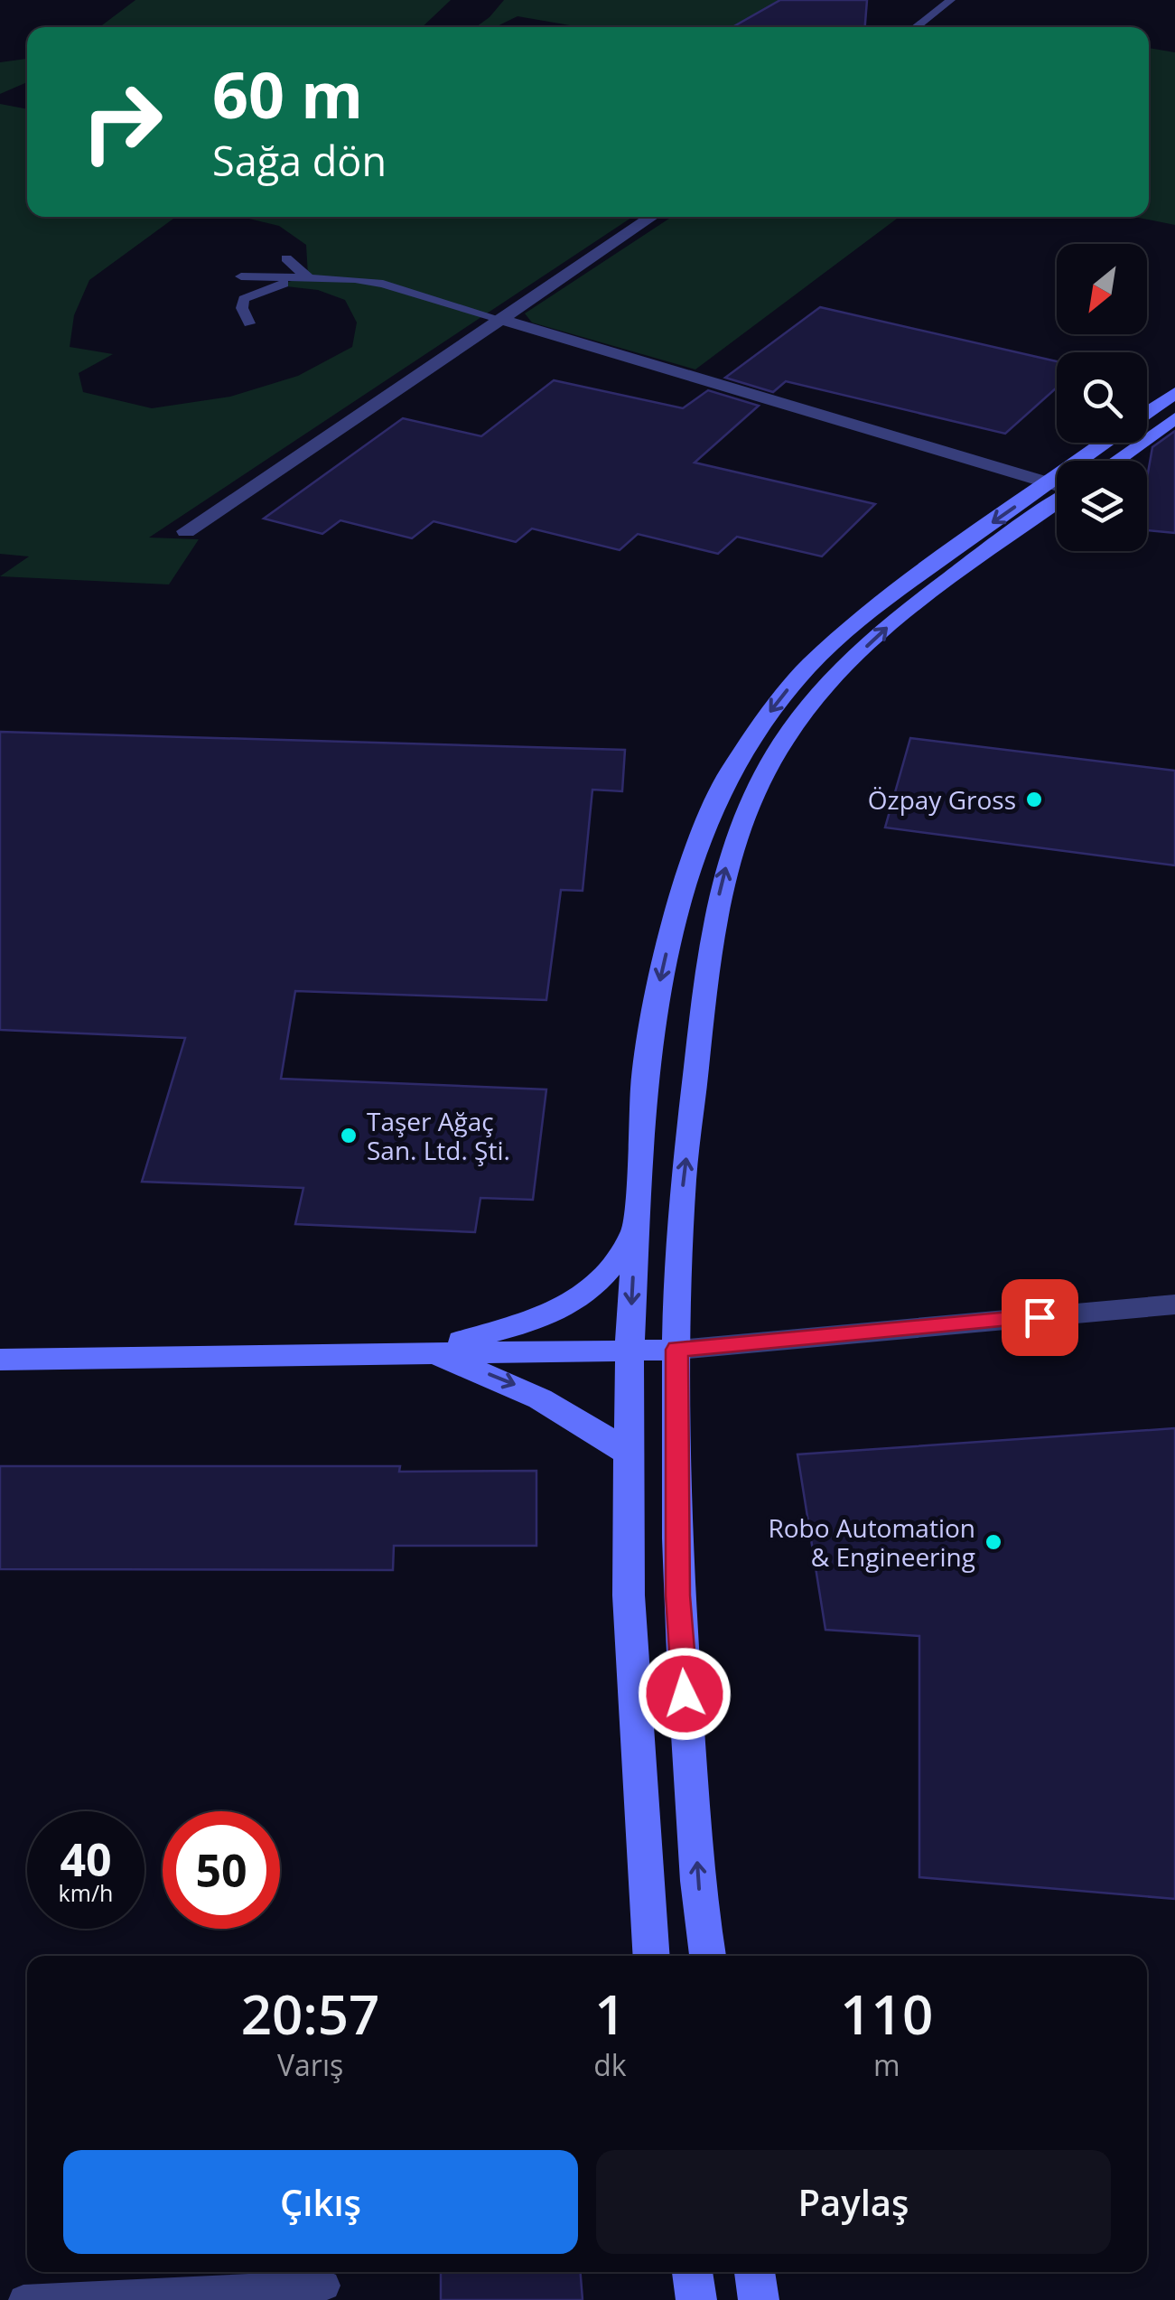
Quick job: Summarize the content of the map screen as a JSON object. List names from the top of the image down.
{
  "places": ["Özpay Gross", "Taşer Ağaç San. Ltd. Şti.", "Robo Automation & Engineering"],
  "north": "bottom left",
  "page": {
    "turn": ["60 m", "Sağa dön"],
    "speed": "40 km/h",
    "limit": "50",
    "eta": [
      "20:57",
      "Varış",
      "1",
      "dk",
      "110",
      "m"
    ],
    "buttons": ["Çıkış", "Paylaş"]
  }
}
